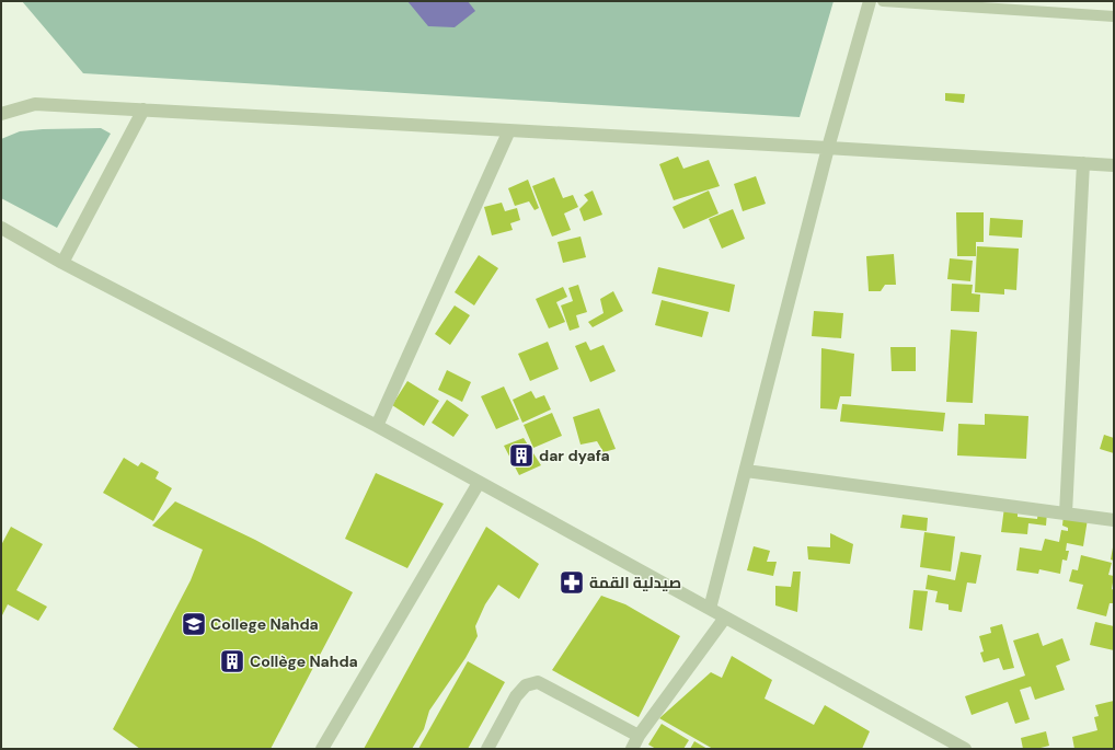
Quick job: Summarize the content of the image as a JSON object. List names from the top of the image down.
{
  "places": {
    "building": ["dar dyafa", "Collège Nahda"],
    "pharmacy": ["صيدلية القمة"],
    "school or university": ["College Nahda"]
  }
}
